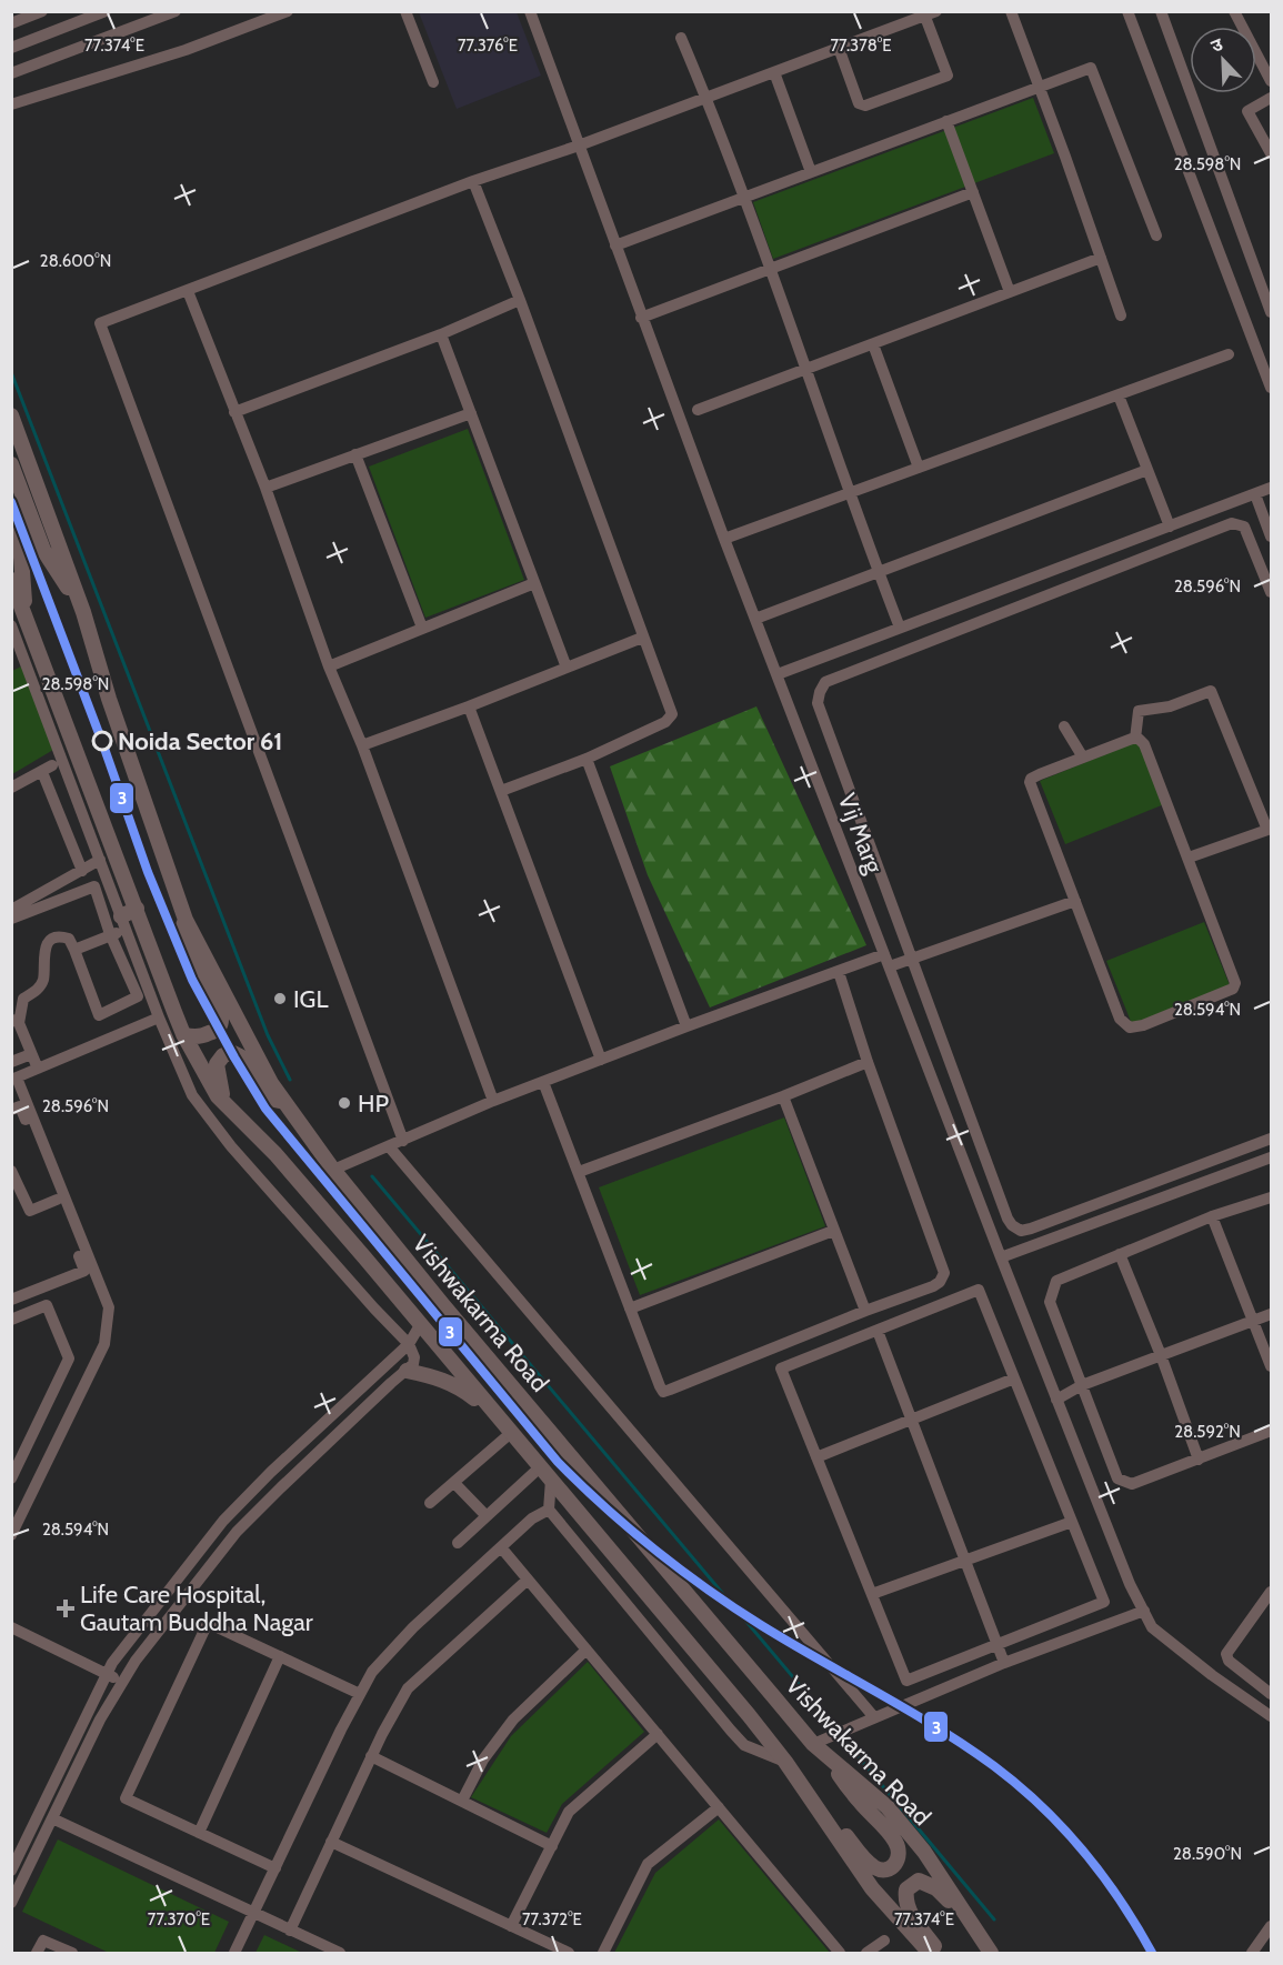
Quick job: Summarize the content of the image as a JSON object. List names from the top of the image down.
{
  "streets": {
    "main road": ["Vishwakarma Road"],
    "street": ["Vij Marg"]
  },
  "places": {
    "other": ["Noida Sector 61", "IGL", "HP"],
    "health": ["Life Care Hospital, Gautam Buddha Nagar"]
  },
  "lines": ["transit line 3"],
  "north": "top left",
  "coordinates": [
    "77.374°E",
    "77.376°E",
    "77.378°E",
    "28.598°N",
    "28.600°N",
    "28.596°N",
    "28.594°N",
    "28.592°N",
    "28.590°N",
    "77.370°E",
    "77.372°E"
  ]
}
